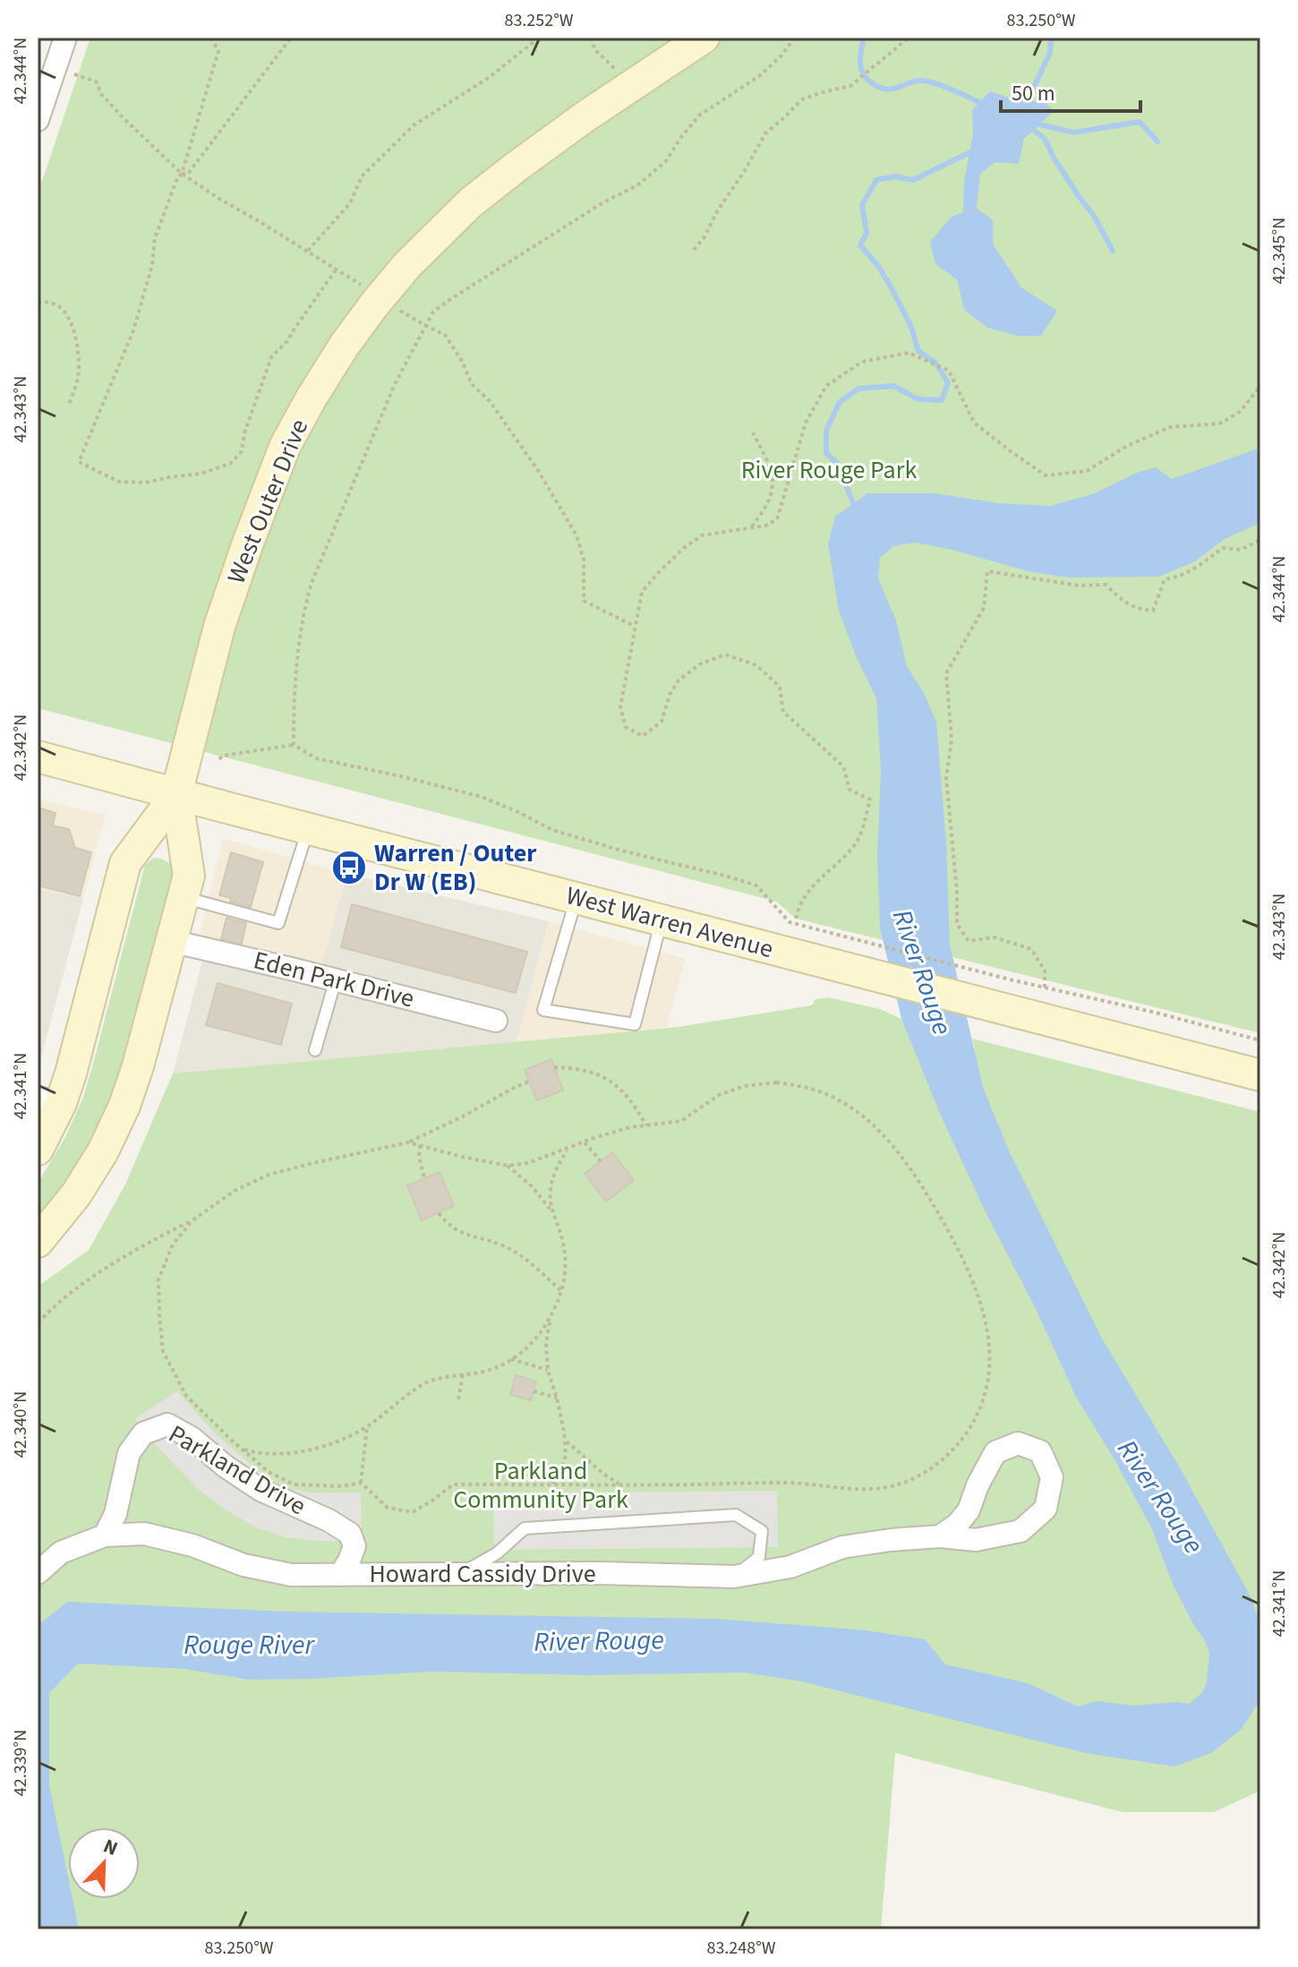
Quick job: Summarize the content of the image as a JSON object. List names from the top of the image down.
{
  "streets": {
    "main road": ["West Outer Drive", "West Warren Avenue"],
    "street": ["Eden Park Drive", "Parkland Drive", "Howard Cassidy Drive"]
  },
  "crossings": [
    ["West Outer Drive", "West Warren Avenue"],
    ["West Outer Drive", "Eden Park Drive"],
    ["Parkland Drive", "Howard Cassidy Drive"]
  ],
  "water": ["River Rouge", "Rouge River"],
  "parks": ["River Rouge Park", "Parkland Community Park"],
  "places": {
    "bus stop": ["Warren / Outer Dr W (EB)"]
  },
  "scale_bar": "50 m",
  "north": "top right",
  "coordinates": [
    "83.252°W",
    "83.250°W",
    "42.344°N",
    "42.345°N",
    "42.343°N",
    "42.342°N",
    "42.341°N",
    "42.340°N",
    "42.339°N",
    "83.248°W"
  ]
}
